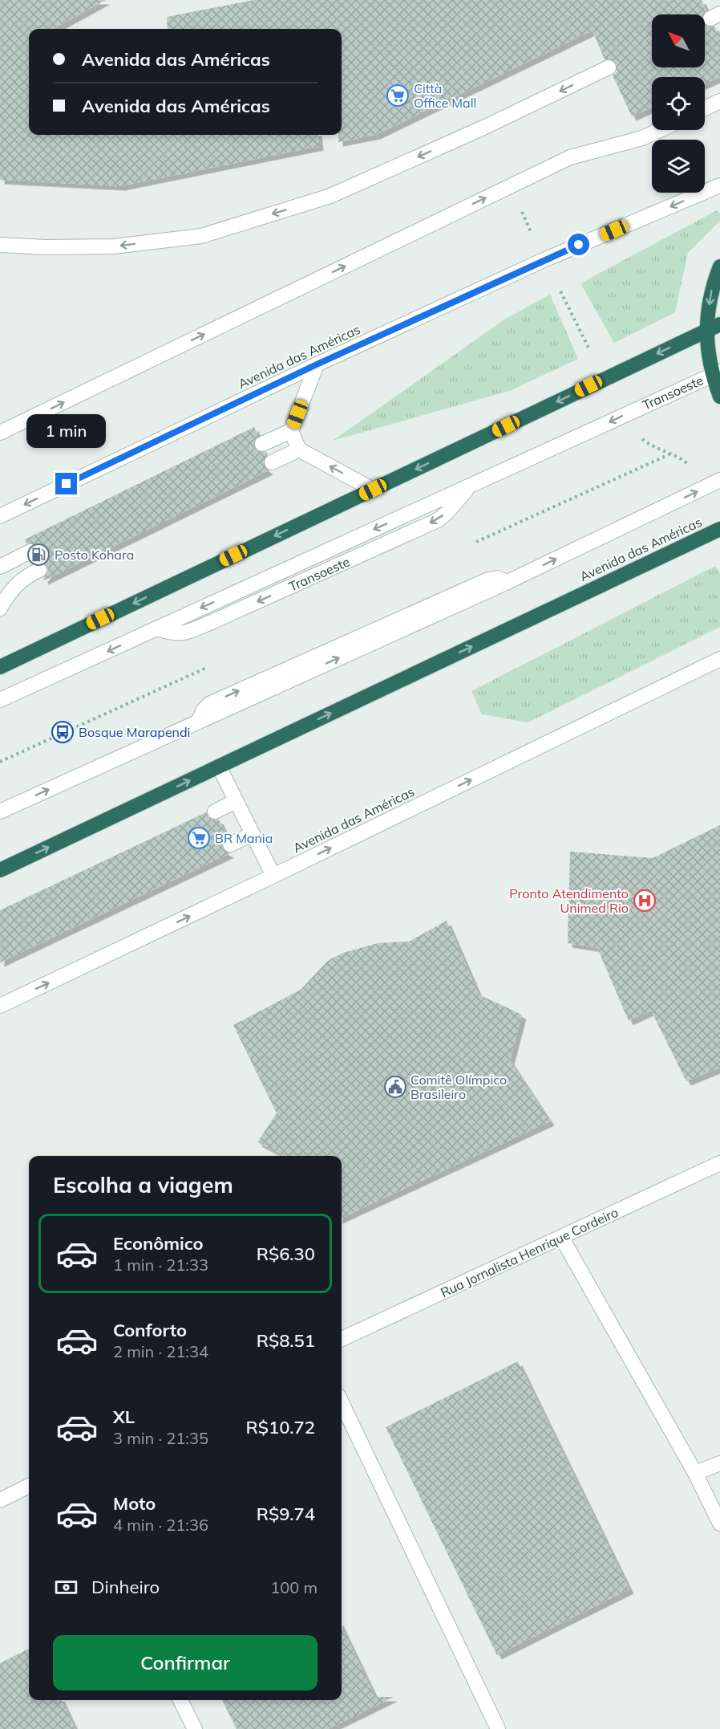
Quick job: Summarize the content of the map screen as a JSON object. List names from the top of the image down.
{
  "streets": {
    "highway": ["Avenida das Américas"],
    "main road": ["Transoeste", "Rua Jornalista Henrique Cordeiro"]
  },
  "places": {
    "supermarket": ["Città Office Mall", "BR Mania"],
    "fuel station": ["Posto Kohara"],
    "bus stop": ["Bosque Marapendi"],
    "hospital": ["Pronto Atendimento Unimed Rio"],
    "public building": ["Comitê Olímpico Brasileiro"]
  },
  "north": "top left",
  "page": {
    "banner": ["Avenida das Américas", "Avenida das Américas"],
    "bubble": "1 min",
    "heading": "Escolha a viagem",
    "list": [
      {
        "name": "Econômico",
        "note": "1 min · 21:33",
        "value": "R$6.30"
      },
      {
        "name": "Conforto",
        "note": "2 min · 21:34",
        "value": "R$8.51"
      },
      {
        "name": "XL",
        "note": "3 min · 21:35",
        "value": "R$10.72"
      },
      {
        "name": "Moto",
        "note": "4 min · 21:36",
        "value": "R$9.74"
      }
    ],
    "pay": ["Dinheiro", "100 m"],
    "buttons": "Confirmar"
  }
}
